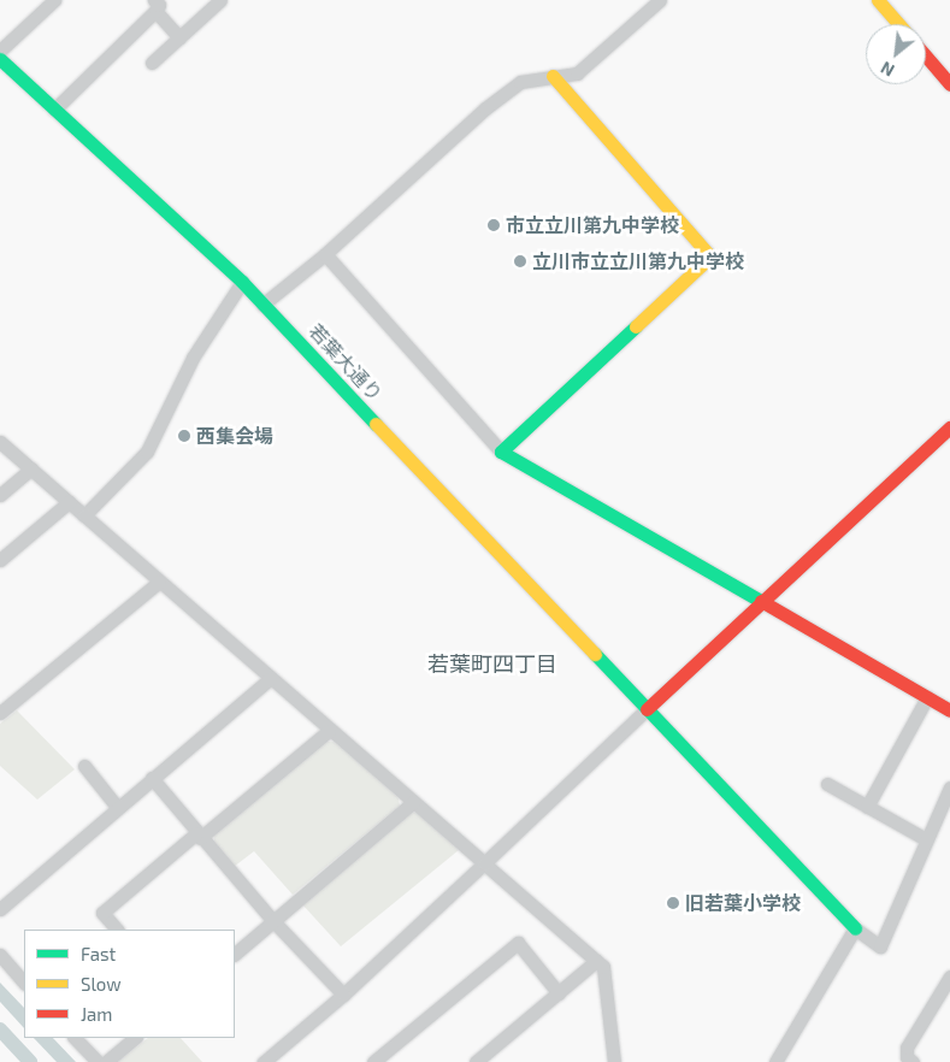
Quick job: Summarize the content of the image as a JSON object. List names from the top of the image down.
{
  "streets": {
    "street": ["若葉大通り"]
  },
  "districts": ["若葉町四丁目"],
  "places": [
    "市立立川第九中学校",
    "立川市立立川第九中学校",
    "西集会場",
    "旧若葉小学校"
  ],
  "legend": ["Fast", "Slow", "Jam"],
  "north": "bottom left"
}
